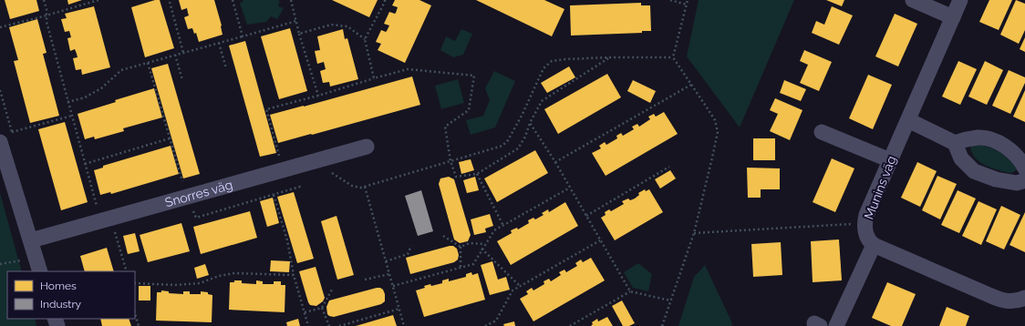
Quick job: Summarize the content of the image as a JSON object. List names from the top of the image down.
{
  "streets": {
    "street": ["Munins väg", "Snorres väg"]
  },
  "legend": ["Homes", "Industry"]
}
